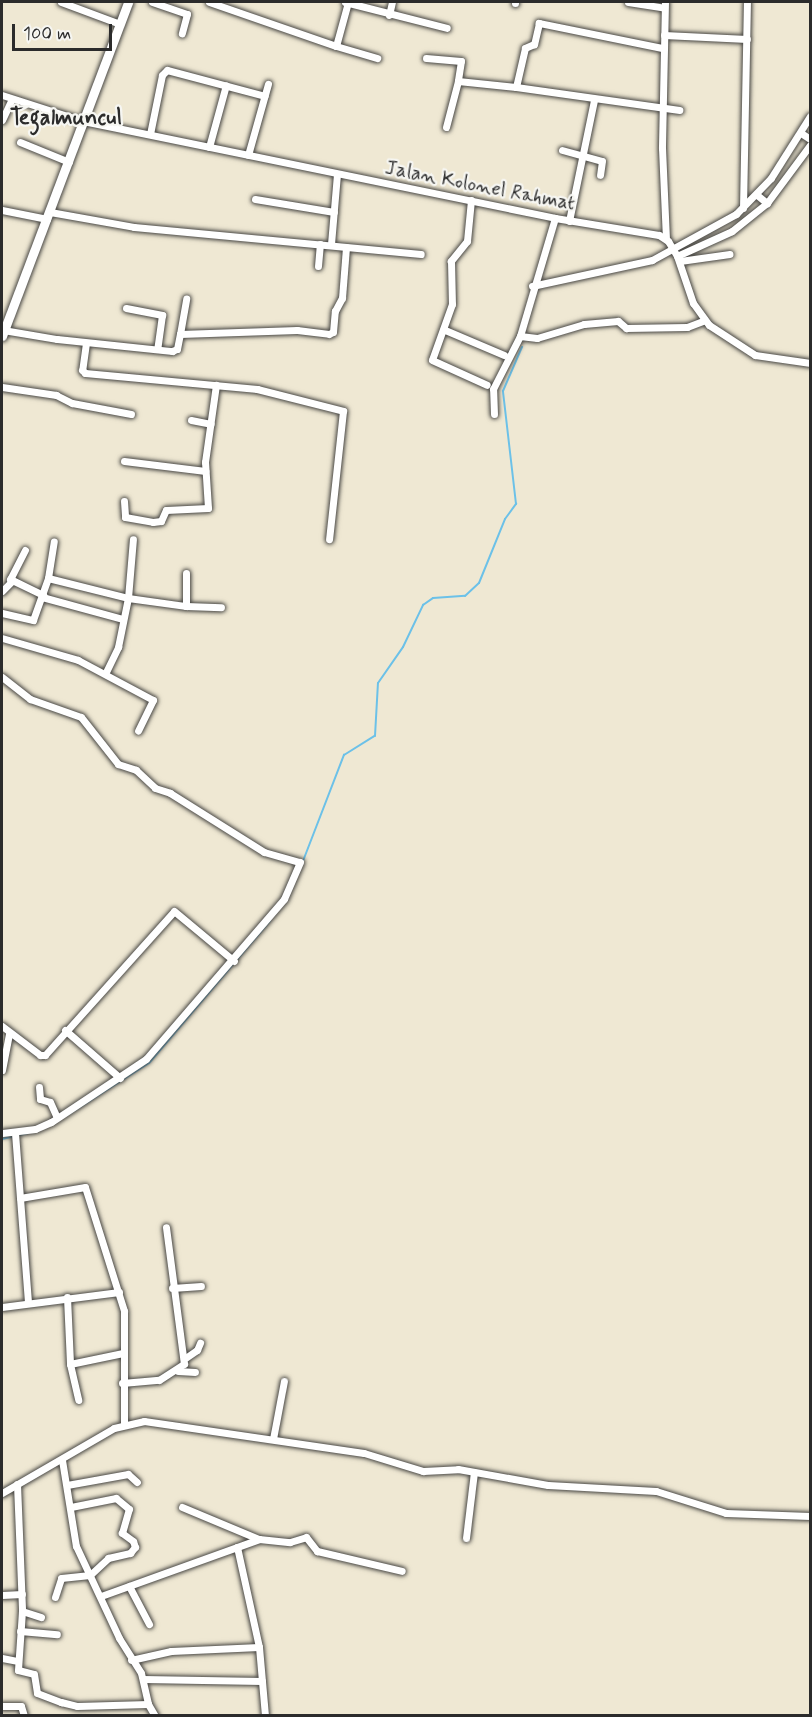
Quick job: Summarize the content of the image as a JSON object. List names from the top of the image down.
{
  "streets": {
    "street": ["Jalan Kolonel Rahmat"]
  },
  "districts": ["Tegalmuncul"],
  "scale_bar": "100 m"
}
